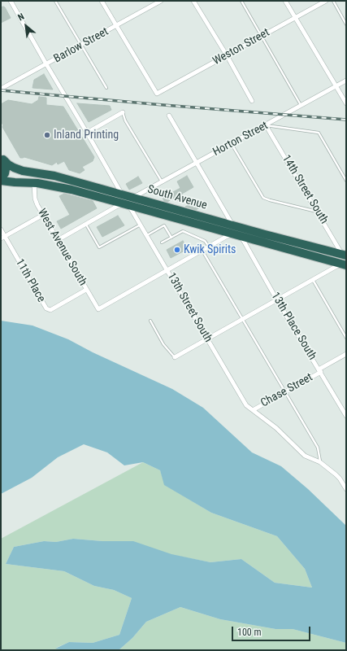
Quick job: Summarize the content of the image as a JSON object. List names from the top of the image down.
{
  "streets": {
    "highway": ["South Avenue"],
    "street": [
      "Barlow Street",
      "Weston Street",
      "Horton Street",
      "14th Street South",
      "West Avenue South",
      "11th Place",
      "13th Street South",
      "13th Place South",
      "Chase Street"
    ]
  },
  "crossings": [
    ["Barlow Street", "Weston Street"],
    ["Horton Street", "14th Street South"],
    ["Horton Street", "South Avenue"],
    ["14th Street South", "South Avenue"],
    ["South Avenue", "West Avenue South"],
    ["South Avenue", "13th Street South"],
    ["South Avenue", "13th Place South"],
    ["West Avenue South", "11th Place"],
    ["West Avenue South", "13th Street South"],
    ["13th Street South", "Chase Street"],
    ["13th Place South", "Chase Street"]
  ],
  "places": ["Inland Printing", "Kwik Spirits"],
  "scale_bar": "100 m",
  "north": "top left"
}
